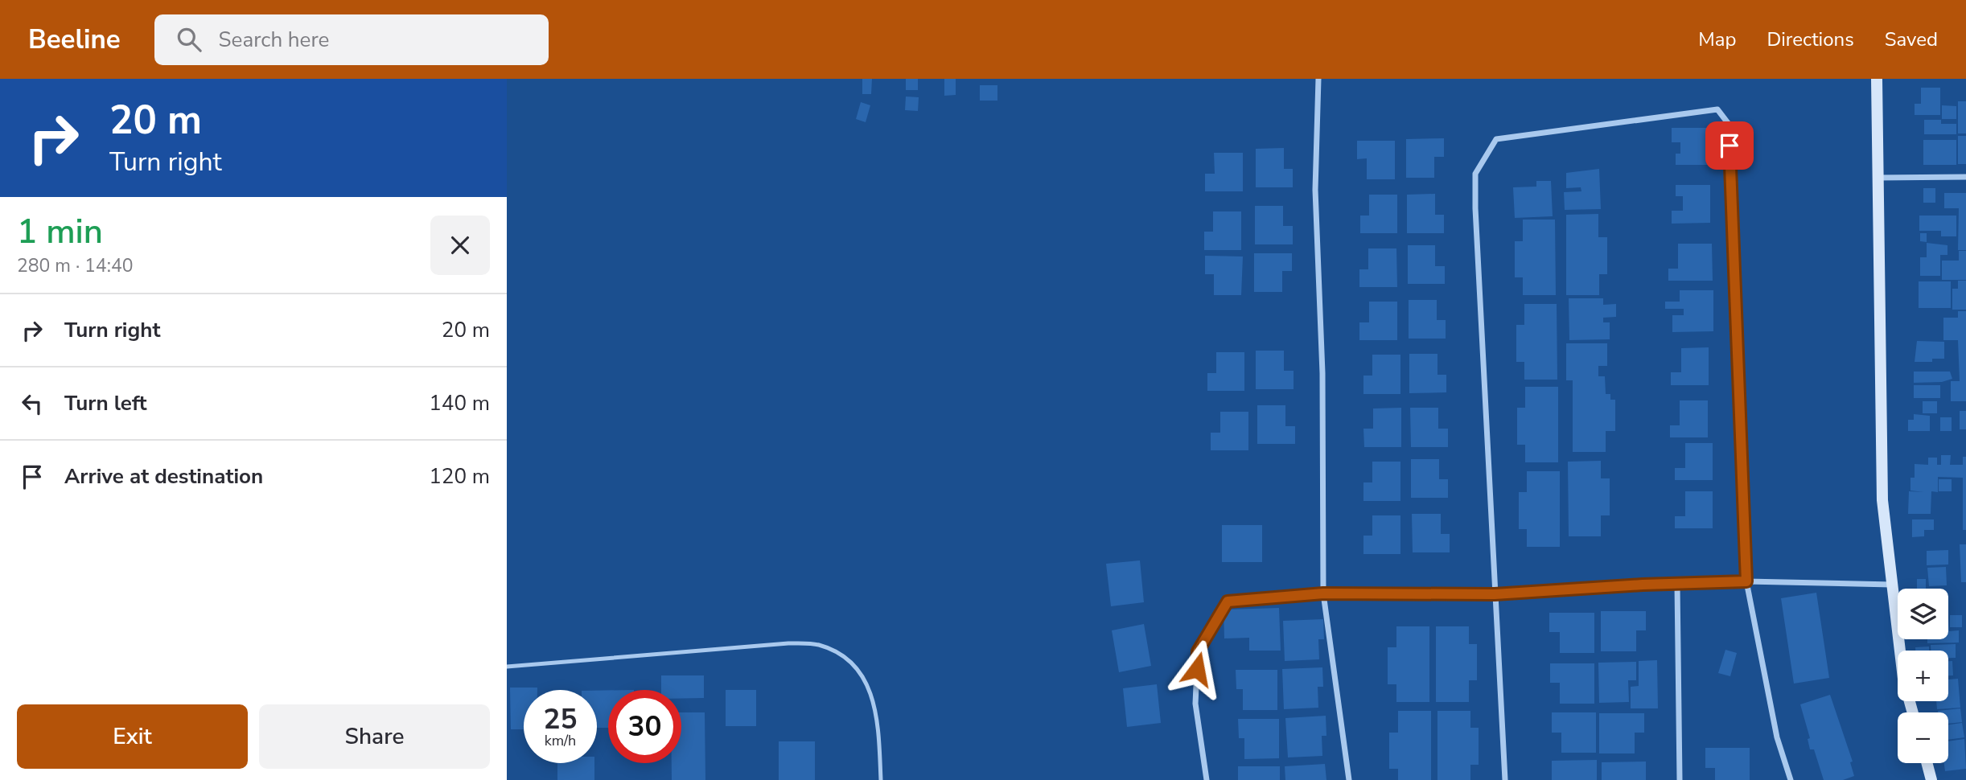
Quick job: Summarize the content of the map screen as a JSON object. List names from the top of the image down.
{
  "page": {
    "header": "Beeline",
    "search": "Search here",
    "nav": ["Map", "Directions", "Saved"],
    "turn": ["20 m", "Turn right"],
    "heading": ["1 min", "280 m · 14:40"],
    "list": [
      {
        "name": "Turn right",
        "value": "20 m"
      },
      {
        "name": "Turn left",
        "value": "140 m"
      },
      {
        "name": "Arrive at destination",
        "value": "120 m"
      }
    ],
    "map_buttons": ["+", "−"],
    "speed": "25 km/h",
    "limit": "30",
    "buttons": ["Exit", "Share"]
  }
}
